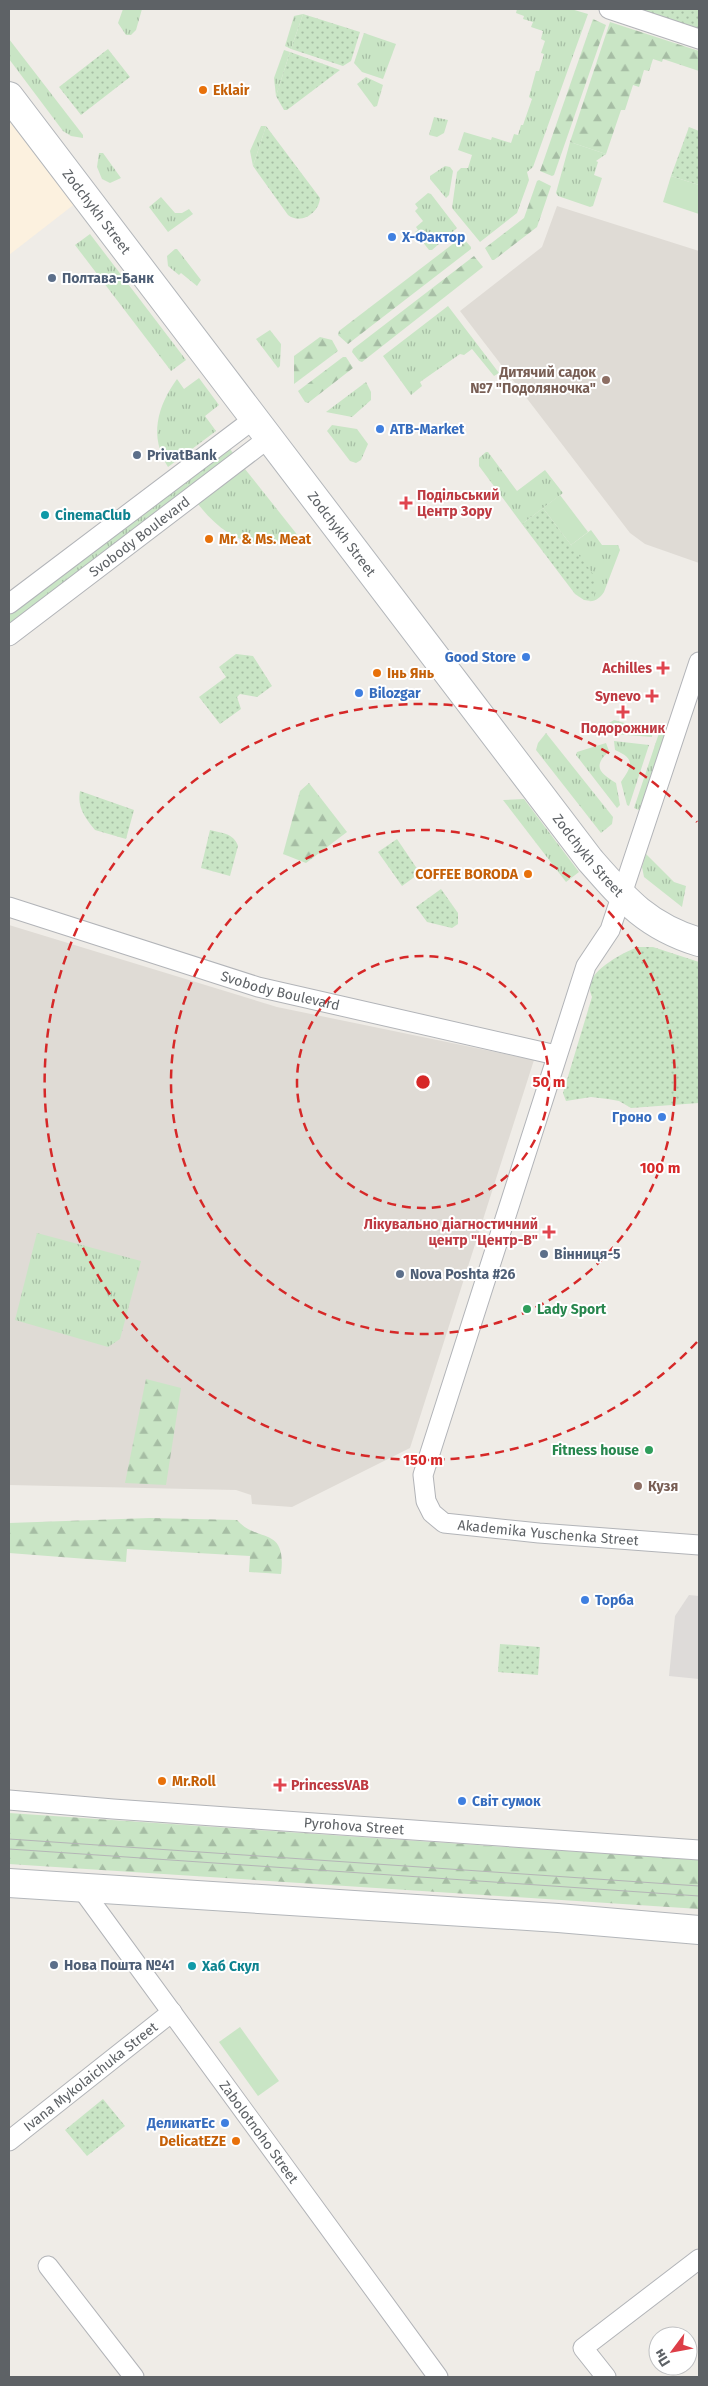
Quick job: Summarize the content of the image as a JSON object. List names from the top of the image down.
{
  "streets": {
    "main road": ["Zodchykh Street"],
    "street": [
      "Svobody Boulevard",
      "Akademika Yuschenka Street",
      "Pyrohova Street",
      "Ivana Mykolaichuka Street",
      "Zabolotnoho Street"
    ]
  },
  "crossings": [
    ["Zodchykh Street", "Svobody Boulevard"],
    ["Zodchykh Street", "Akademika Yuschenka Street"],
    ["Svobody Boulevard", "Akademika Yuschenka Street"],
    ["Ivana Mykolaichuka Street", "Zabolotnoho Street"]
  ],
  "places": {
    "other": [
      "Eklair",
      "X-Фактор",
      "Полтава-Банк",
      "Дитячий садок №7 \"Подоляночка\"",
      "ATB-Market",
      "PrivatBank",
      "CinemaClub",
      "Mr. & Ms. Meat",
      "Good Store",
      "Інь Янь",
      "Bilozgar",
      "COFFEE BORODA",
      "Гроно",
      "Вінниця-5",
      "Nova Poshta #26",
      "Lady Sport",
      "Fitness house",
      "Кузя",
      "Торба",
      "Mr.Roll",
      "Світ сумок",
      "Нова Пошта №41",
      "Хаб Скул",
      "ДеликатЕс",
      "DelicatEZE"
    ],
    "health": [
      "Подільський Центр Зору",
      "Achilles",
      "Synevo",
      "Подорожник",
      "Лікувально діагностичний центр \"Центр-В\"",
      "PrincessVAB"
    ]
  },
  "north": "bottom left",
  "rings": ["50 m", "100 m", "150 m"]
}
